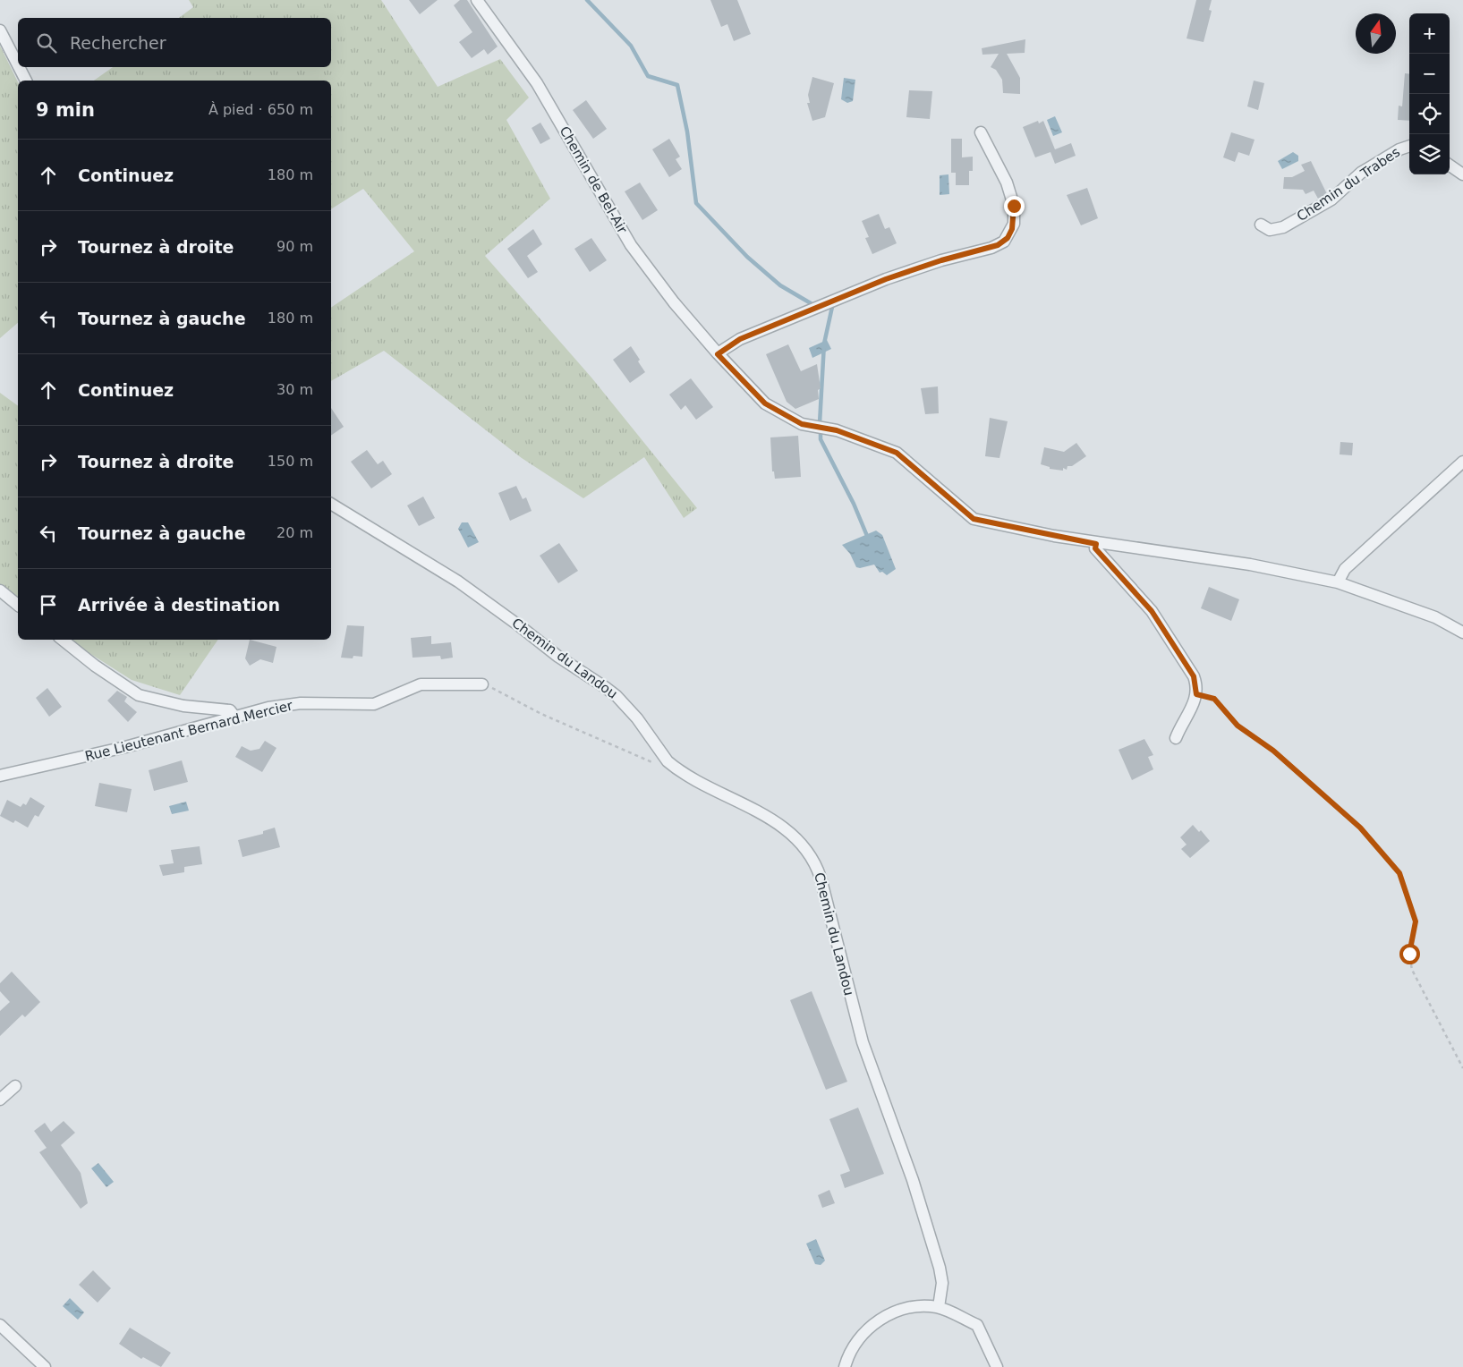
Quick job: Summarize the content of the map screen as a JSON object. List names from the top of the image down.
{
  "streets": {
    "street": [
      "Chemin de Bel-Air",
      "Chemin du Trabes",
      "Chemin du Landou",
      "Rue Lieutenant Bernard Mercier"
    ]
  },
  "north": "top",
  "page": {
    "map_buttons": ["+", "−"],
    "search": "Rechercher",
    "heading": ["9 min", "À pied · 650 m"],
    "list": [
      ["Continuez", "180 m"],
      ["Tournez à droite", "90 m"],
      ["Tournez à gauche", "180 m"],
      ["Continuez", "30 m"],
      ["Tournez à droite", "150 m"],
      ["Tournez à gauche", "20 m"],
      "Arrivée à destination"
    ]
  }
}
